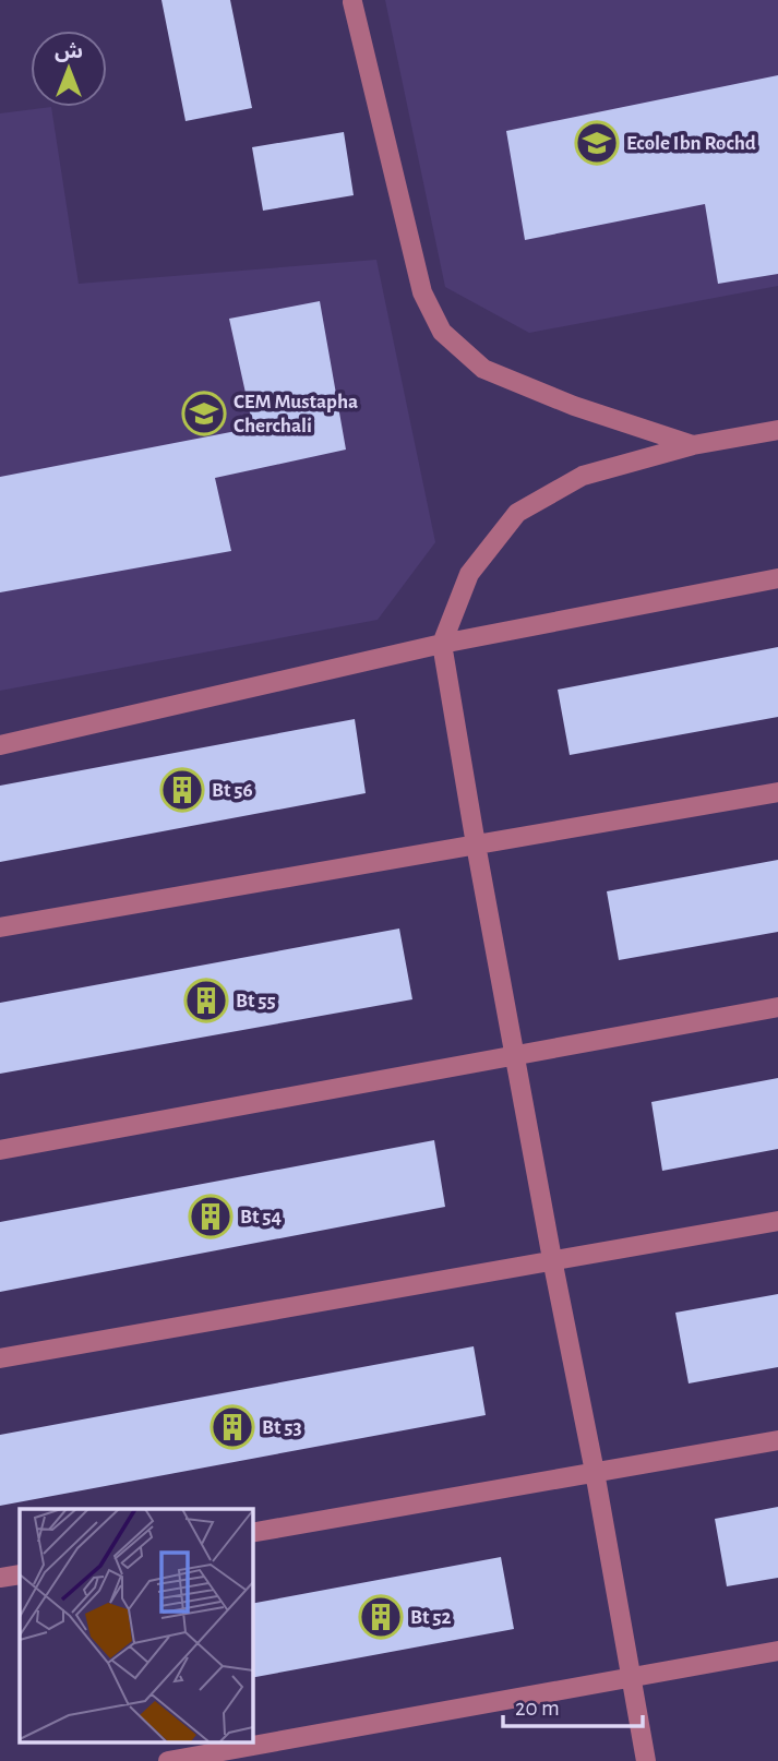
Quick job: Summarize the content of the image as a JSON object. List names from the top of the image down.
{
  "places": {
    "school or university": ["Ecole Ibn Rochd", "CEM Mustapha Cherchali"],
    "building": [
      "Bt 56",
      "Bt 55",
      "Bt 54",
      "Bt 53",
      "Bt 52"
    ]
  },
  "scale_bar": "20 m",
  "north": "top"
}
